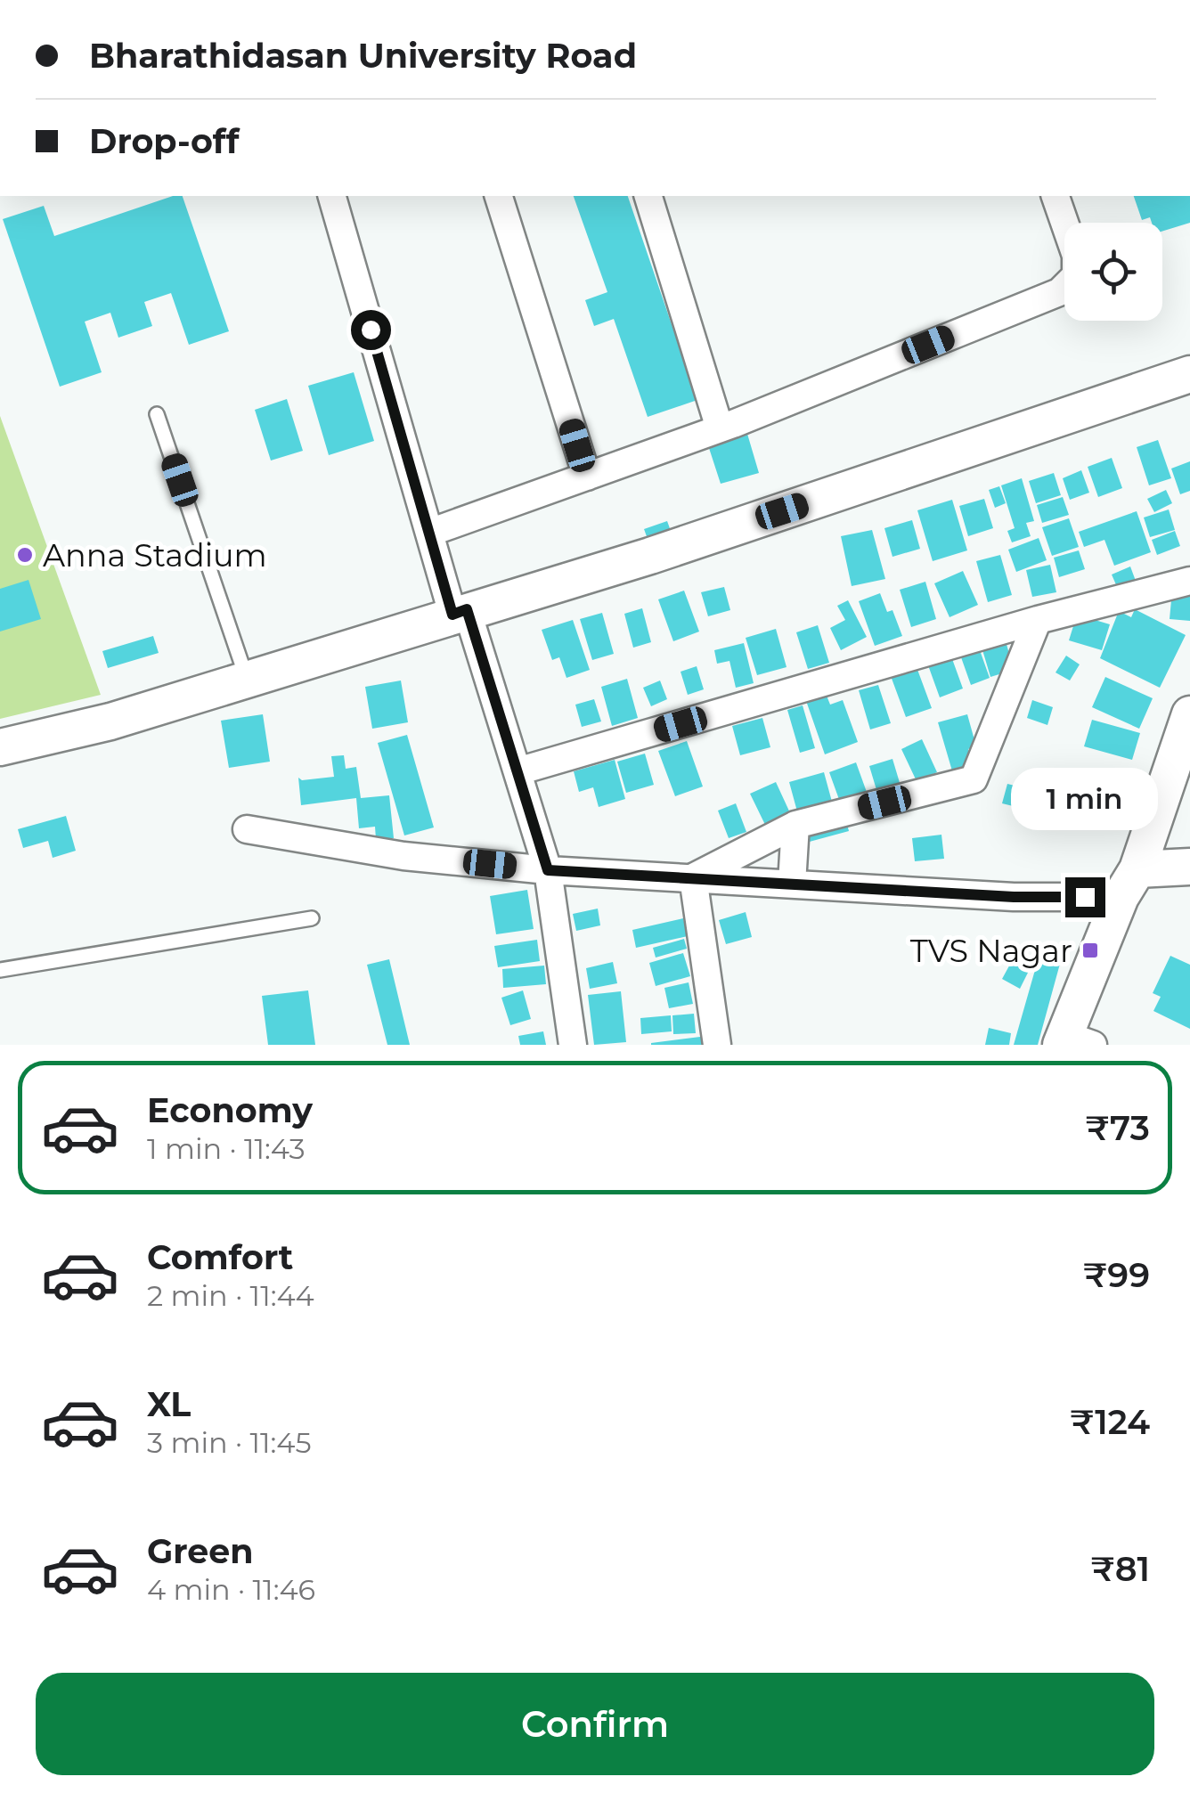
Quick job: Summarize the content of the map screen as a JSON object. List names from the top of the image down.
{
  "places": {
    "other": ["Anna Stadium"],
    "transit": ["TVS Nagar"]
  },
  "page": {
    "banner": ["Bharathidasan University Road", "Drop-off"],
    "bubble": "1 min",
    "list": [
      {
        "name": "Economy",
        "note": "1 min · 11:43",
        "value": "₹73"
      },
      {
        "name": "Comfort",
        "note": "2 min · 11:44",
        "value": "₹99"
      },
      {
        "name": "XL",
        "note": "3 min · 11:45",
        "value": "₹124"
      },
      {
        "name": "Green",
        "note": "4 min · 11:46",
        "value": "₹81"
      }
    ],
    "buttons": "Confirm"
  }
}
